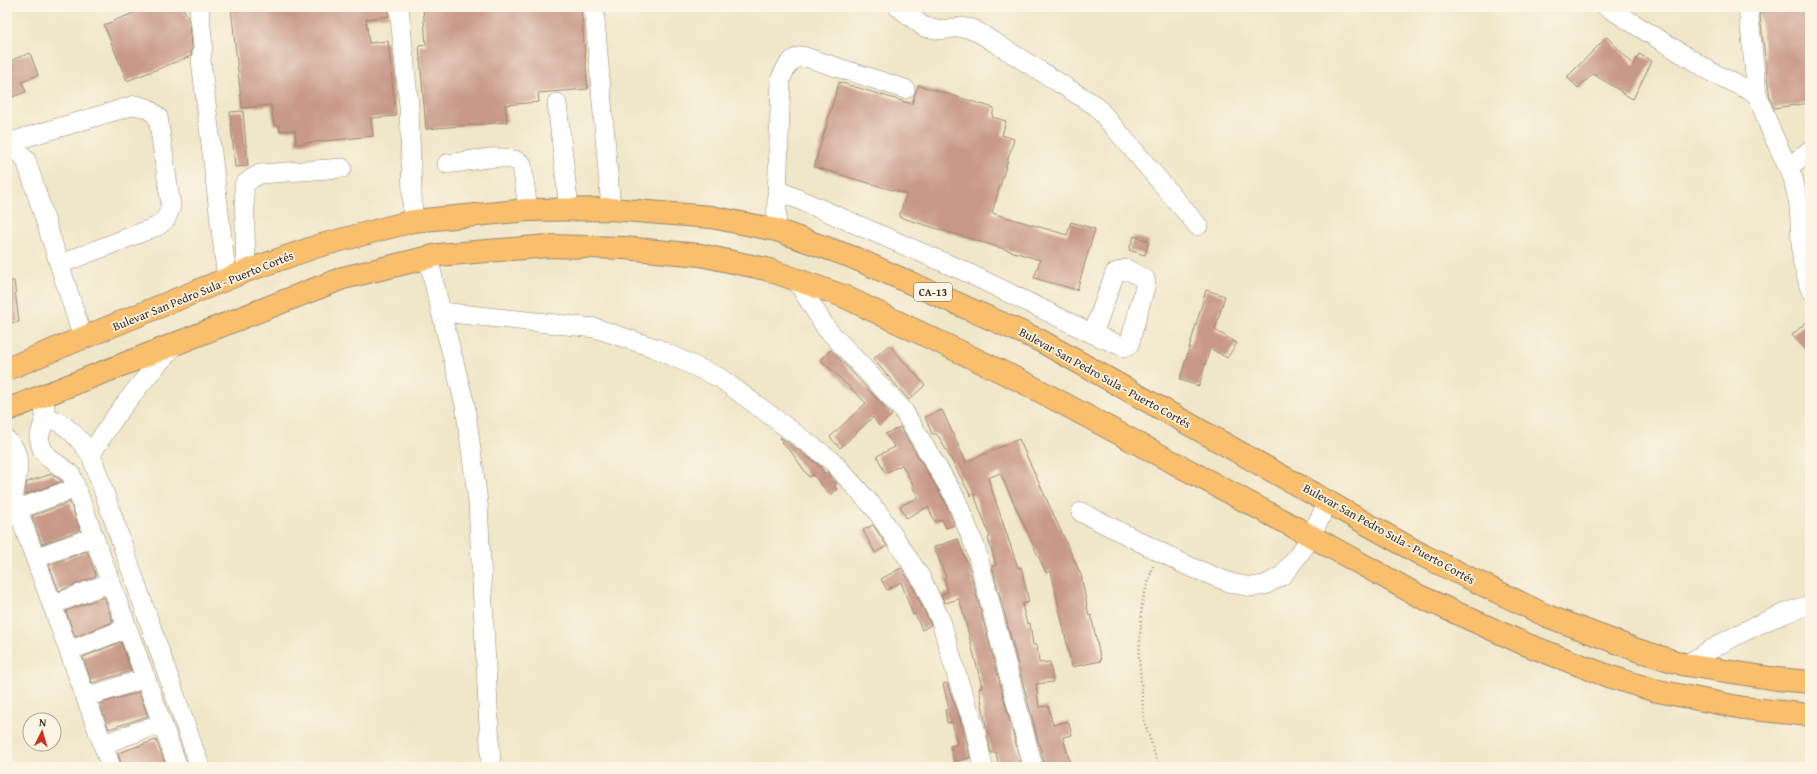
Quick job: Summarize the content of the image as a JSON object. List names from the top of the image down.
{
  "streets": {
    "highway": ["Bulevar San Pedro Sula - Puerto Cortés", "CA-13"]
  },
  "north": "top"
}
